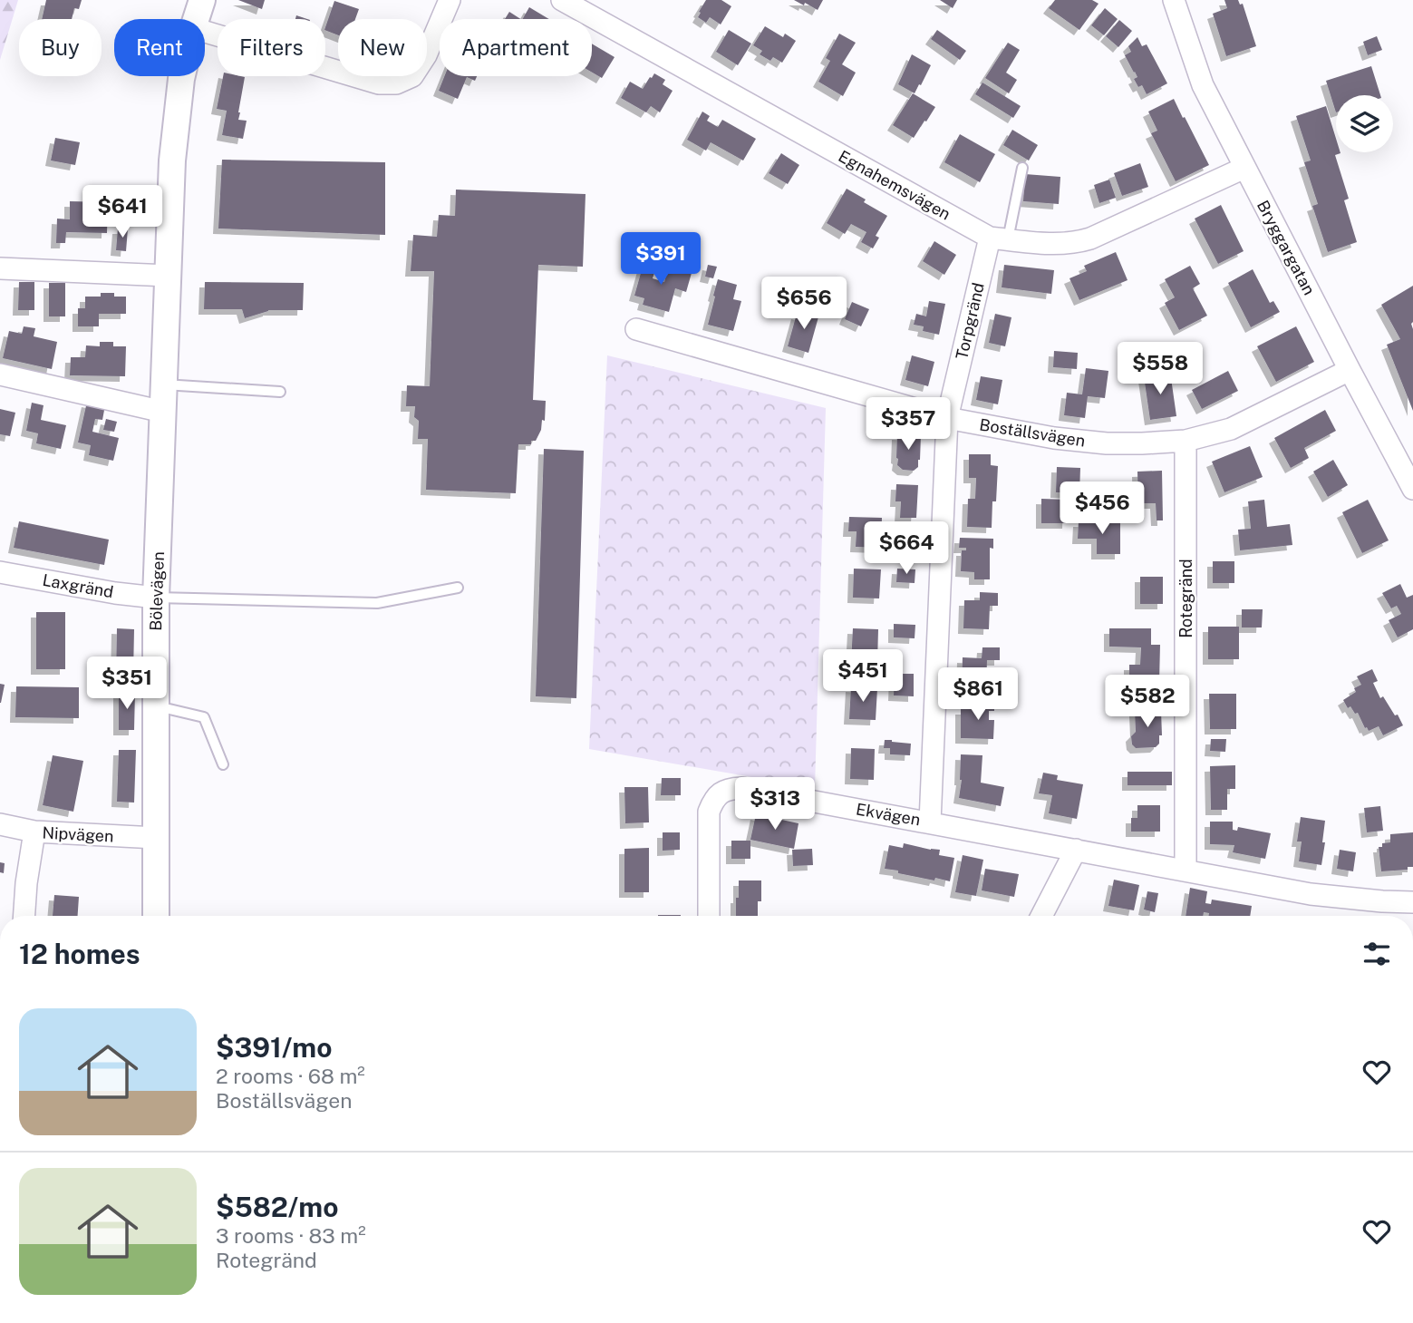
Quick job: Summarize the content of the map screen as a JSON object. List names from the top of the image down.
{
  "streets": {
    "street": [
      "Egnahemsvägen",
      "Bryggargatan",
      "Torpgränd",
      "Boställsvägen",
      "Laxgränd",
      "Bölevägen",
      "Rotegränd",
      "Ekvägen",
      "Nipvägen"
    ]
  },
  "crossings": [
    ["Egnahemsvägen", "Bryggargatan"],
    ["Egnahemsvägen", "Torpgränd"],
    ["Bryggargatan", "Boställsvägen"],
    ["Torpgränd", "Boställsvägen"],
    ["Torpgränd", "Ekvägen"],
    ["Boställsvägen", "Rotegränd"],
    ["Laxgränd", "Bölevägen"],
    ["Bölevägen", "Nipvägen"],
    ["Rotegränd", "Ekvägen"]
  ],
  "page": {
    "chip": [
      "Buy",
      "Rent",
      "Filters",
      "New",
      "Apartment"
    ],
    "price": [
      "$641",
      "$391",
      "$656",
      "$558",
      "$357",
      "$456",
      "$664",
      "$451",
      "$351",
      "$861",
      "$582",
      "$313"
    ],
    "heading": "12 homes",
    "list": [
      {
        "name": "$391/mo",
        "note": "2 rooms · 68 m² · Boställsvägen"
      },
      {
        "name": "$582/mo",
        "note": "3 rooms · 83 m² · Rotegränd"
      }
    ]
  }
}
